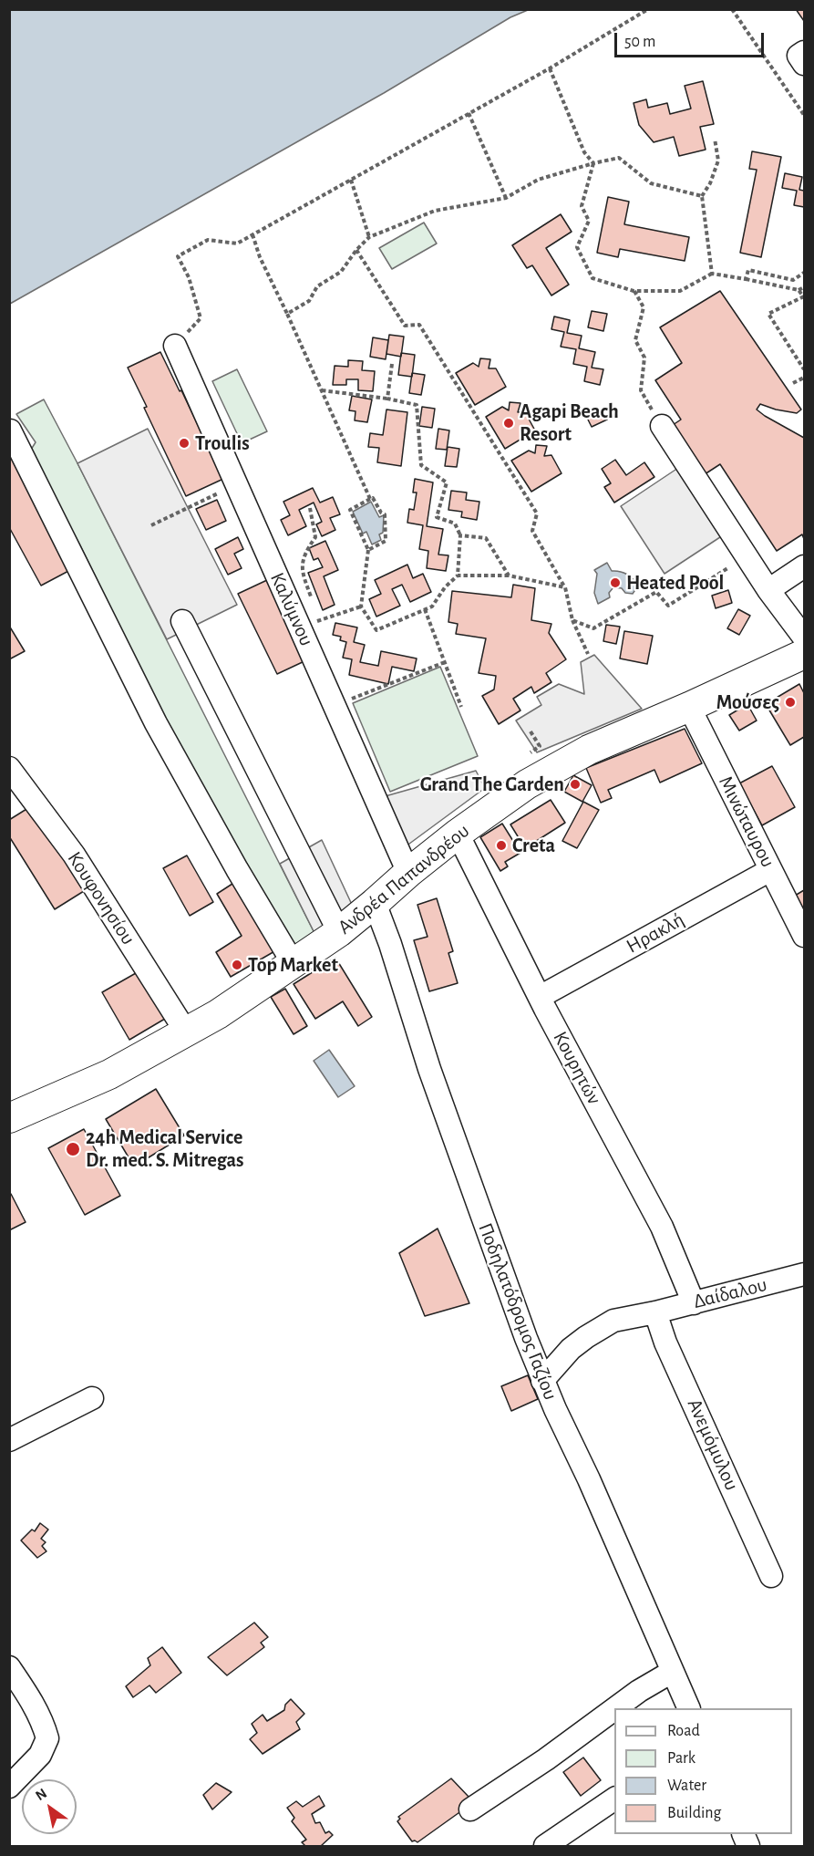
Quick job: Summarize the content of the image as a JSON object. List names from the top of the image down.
{
  "streets": {
    "main road": ["Ανδρέα Παπανδρέου"],
    "street": [
      "Καλύμνου",
      "Μινώταυρου",
      "Κουφονησίου",
      "Ηρακλή",
      "Κουρητών",
      "Δαίδαλου",
      "Ποδηλατόδρομος Γαζίου",
      "Ανεμόμυλου"
    ]
  },
  "crossings": [
    ["Καλύμνου", "Ανδρέα Παπανδρέου"],
    ["Μινώταυρου", "Ανδρέα Παπανδρέου"],
    ["Μινώταυρου", "Ηρακλή"],
    ["Ανδρέα Παπανδρέου", "Κουφονησίου"],
    ["Ανδρέα Παπανδρέου", "Κουρητών"],
    ["Ανδρέα Παπανδρέου", "Ποδηλατόδρομος Γαζίου"],
    ["Ηρακλή", "Κουρητών"],
    ["Κουρητών", "Δαίδαλου"],
    ["Δαίδαλου", "Ποδηλατόδρομος Γαζίου"],
    ["Δαίδαλου", "Ανεμόμυλου"]
  ],
  "places": [
    "Agapi Beach Resort",
    "Troulis",
    "Heated Pool",
    "Μούσες",
    "Grand The Garden",
    "Creta",
    "Top Market",
    "24h Medical Service Dr. med. S. Mitregas"
  ],
  "legend": [
    "Road",
    "Park",
    "Water",
    "Building"
  ],
  "scale_bar": "50 m",
  "north": "top left"
}
